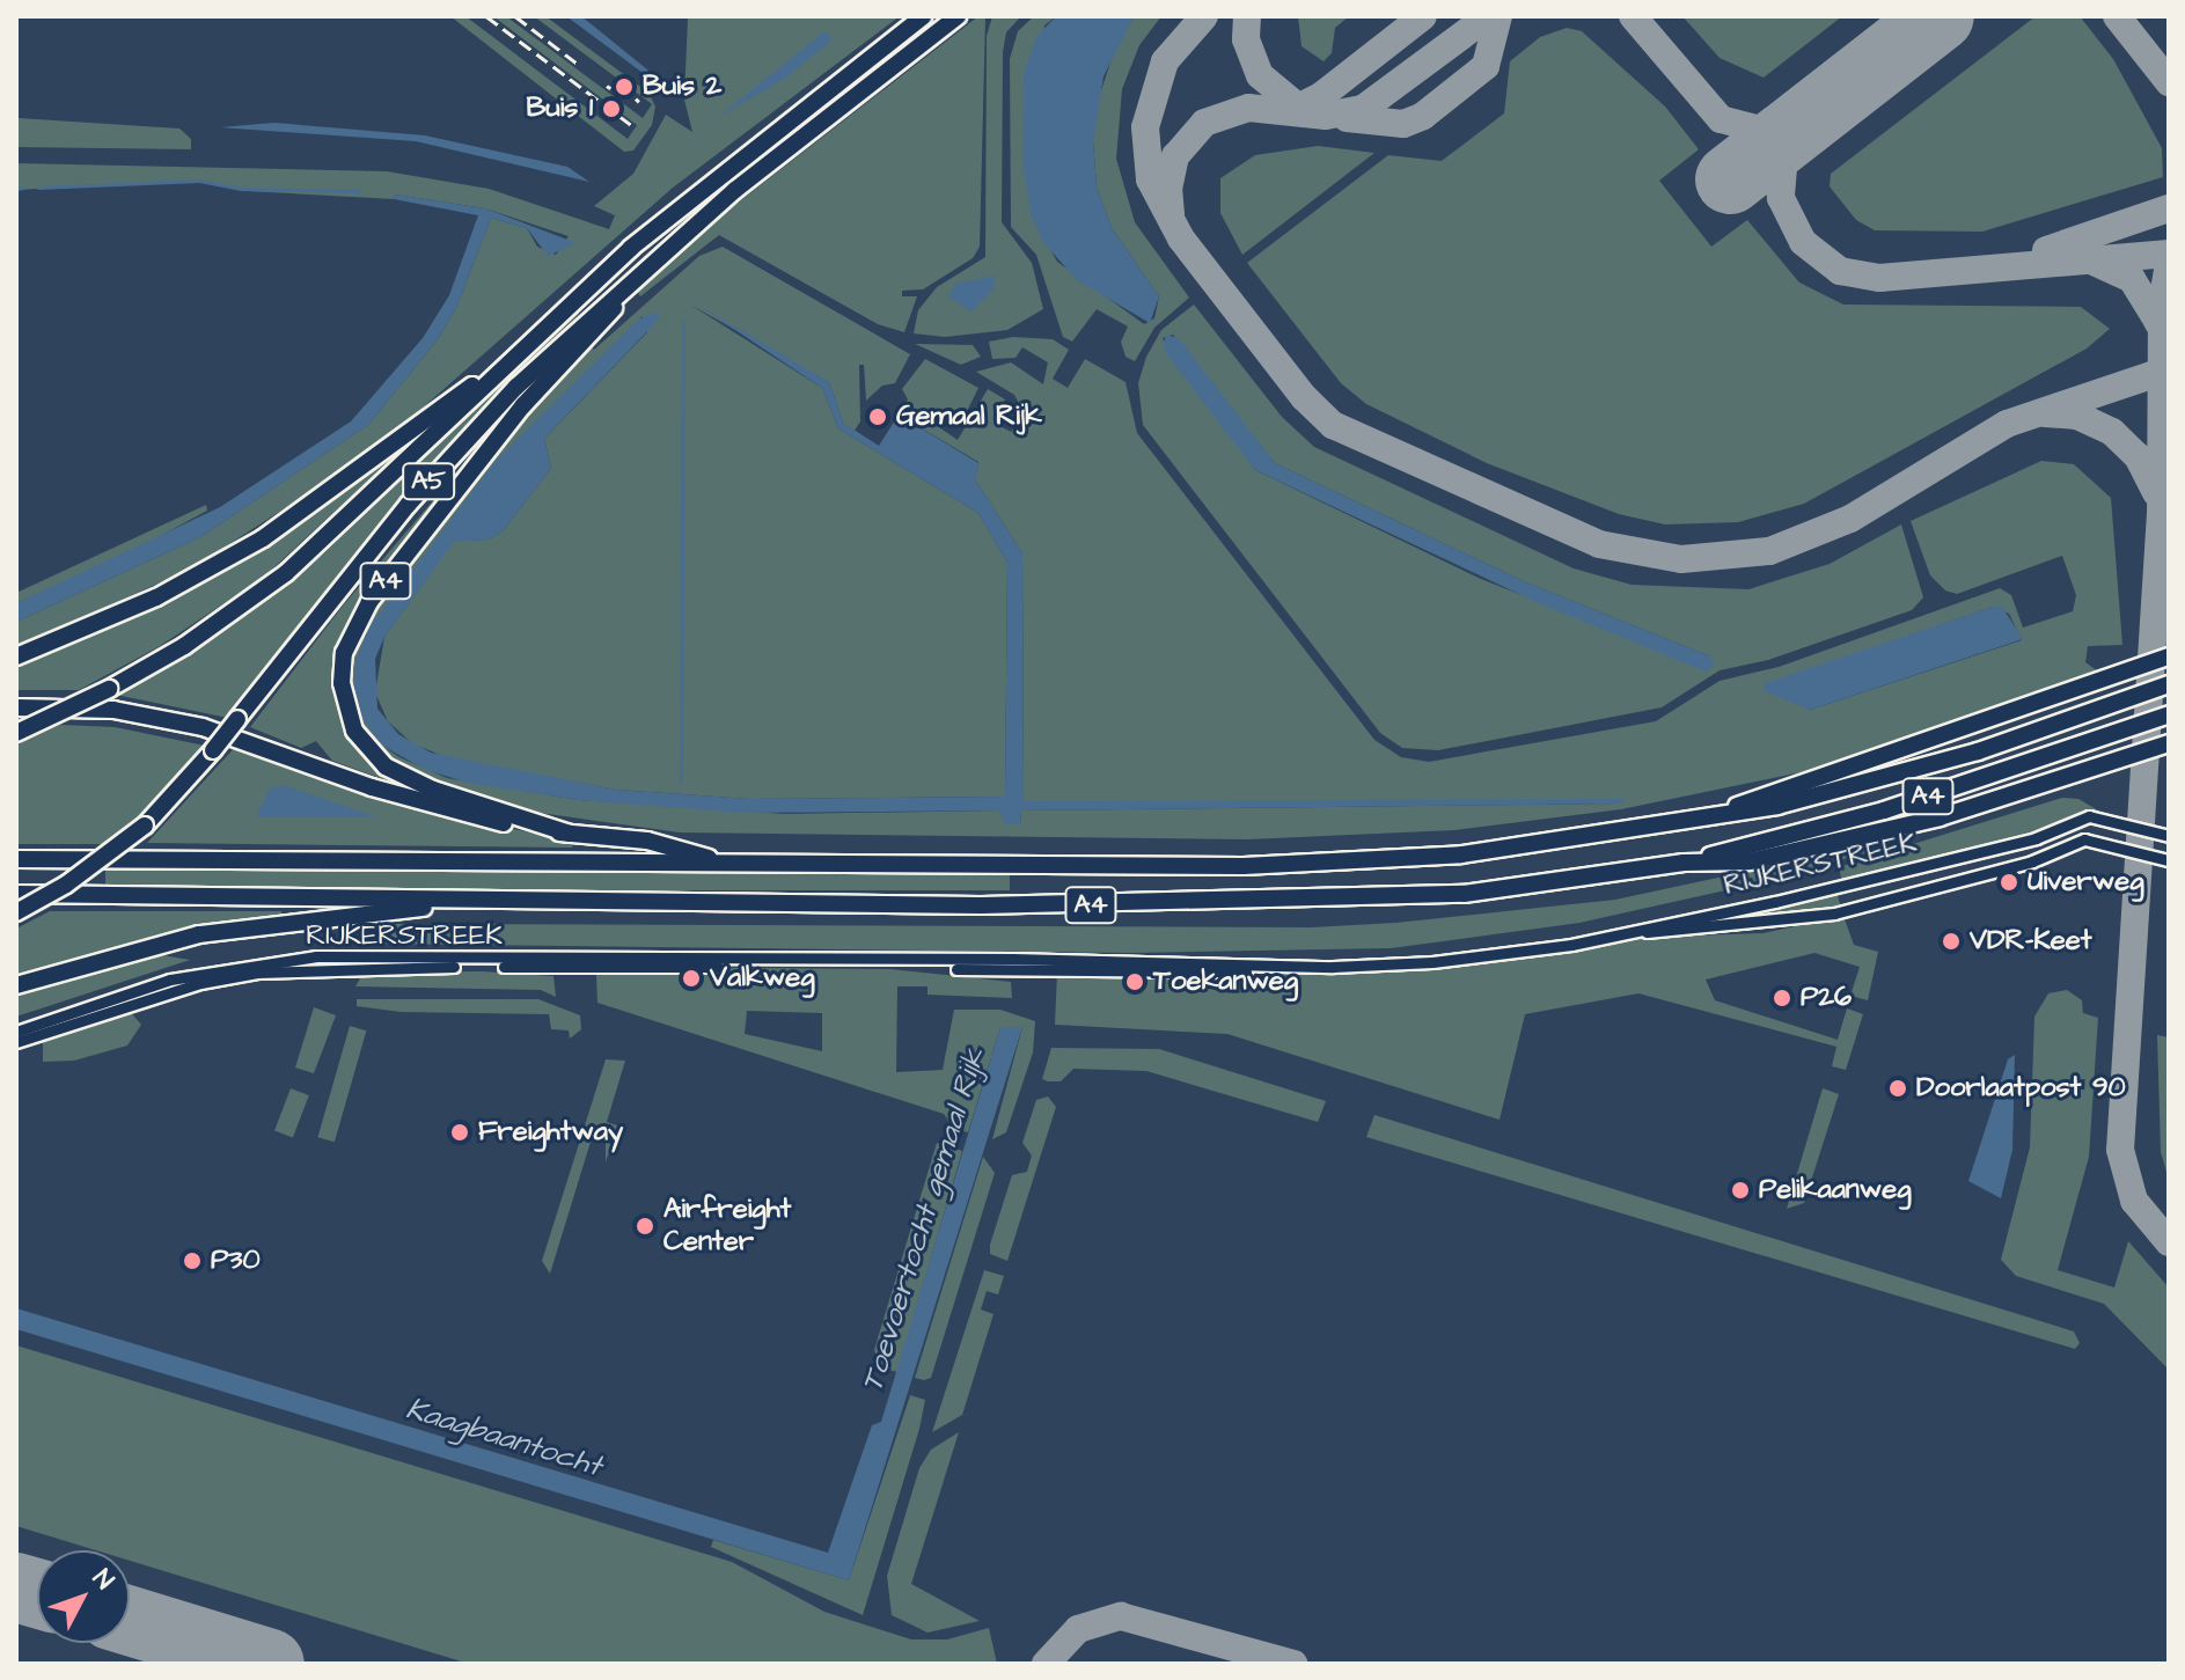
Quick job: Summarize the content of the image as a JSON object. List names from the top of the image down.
{
  "streets": {
    "highway": ["A5", "A4"],
    "street": ["RIJKERSTREEK"]
  },
  "crossings": [
    ["A5", "A4"]
  ],
  "water": ["Toevoertocht gemaal Rijk", "Kaagbaantocht"],
  "places": [
    "Buis 2",
    "Buis 1",
    "Gemaal Rijk",
    "Uiverweg",
    "VDR-Keet",
    "Valkweg",
    "Toekanweg",
    "P26",
    "Doorlaatpost 90",
    "Freightway",
    "Pelikaanweg",
    "Airfreight Center",
    "P30"
  ],
  "north": "top right"
}
